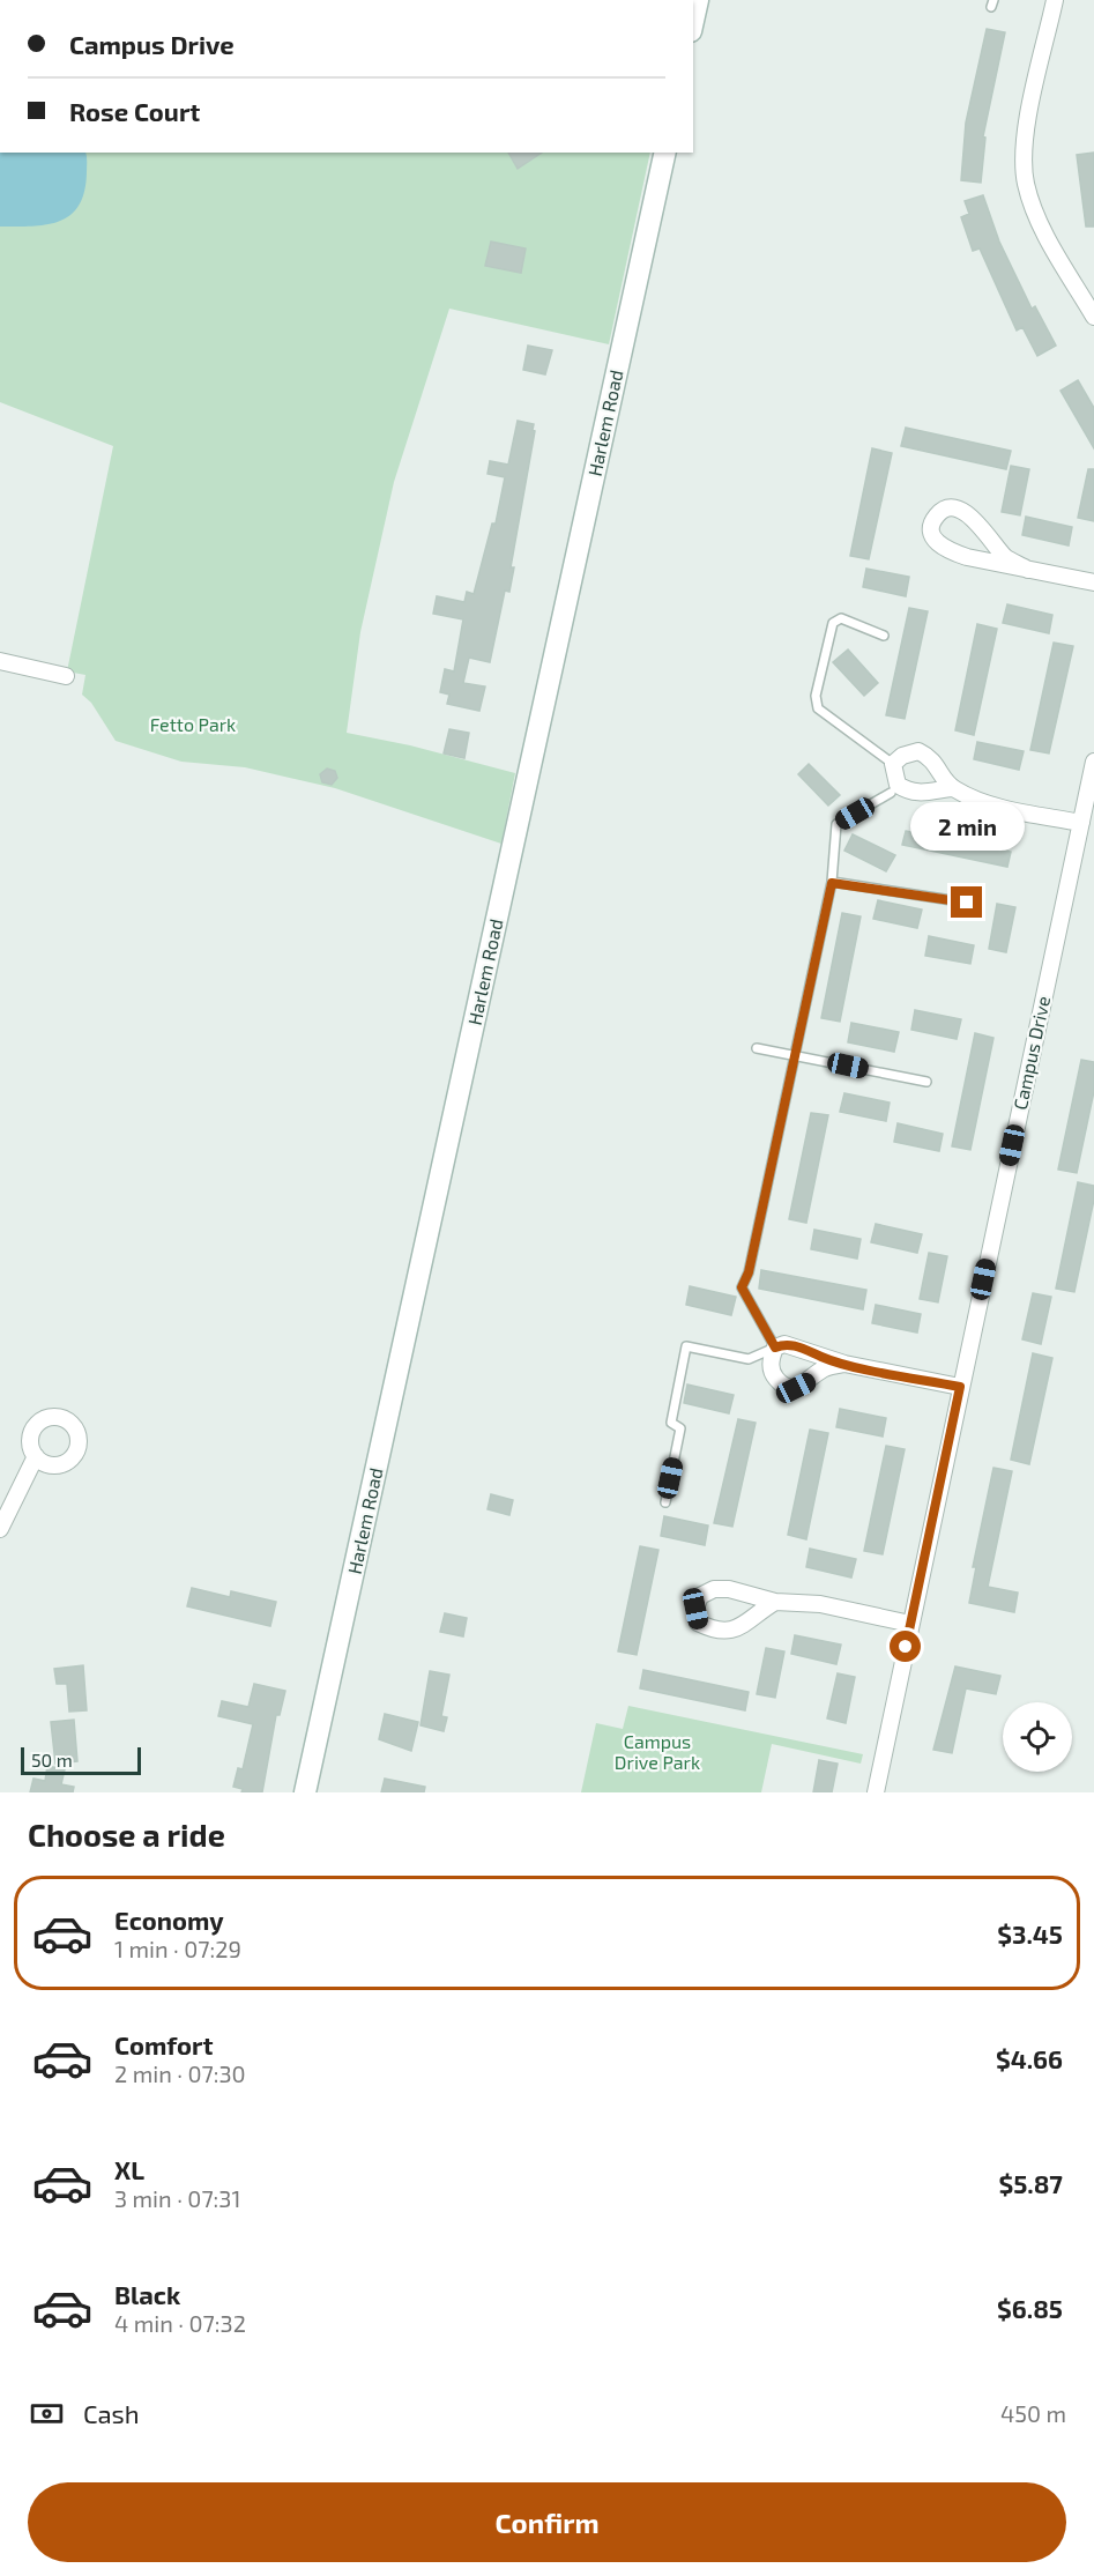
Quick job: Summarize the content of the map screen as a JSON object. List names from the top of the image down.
{
  "streets": {
    "main road": ["Harlem Road"],
    "street": ["Campus Drive"]
  },
  "parks": ["Fetto Park", "Campus Drive Park"],
  "scale_bar": "50 m",
  "page": {
    "banner": ["Campus Drive", "Rose Court"],
    "bubble": "2 min",
    "scale": "50 m",
    "heading": "Choose a ride",
    "list": [
      {
        "name": "Economy",
        "note": "1 min · 07:29",
        "value": "$3.45"
      },
      {
        "name": "Comfort",
        "note": "2 min · 07:30",
        "value": "$4.66"
      },
      {
        "name": "XL",
        "note": "3 min · 07:31",
        "value": "$5.87"
      },
      {
        "name": "Black",
        "note": "4 min · 07:32",
        "value": "$6.85"
      }
    ],
    "pay": ["Cash", "450 m"],
    "buttons": "Confirm"
  }
}
